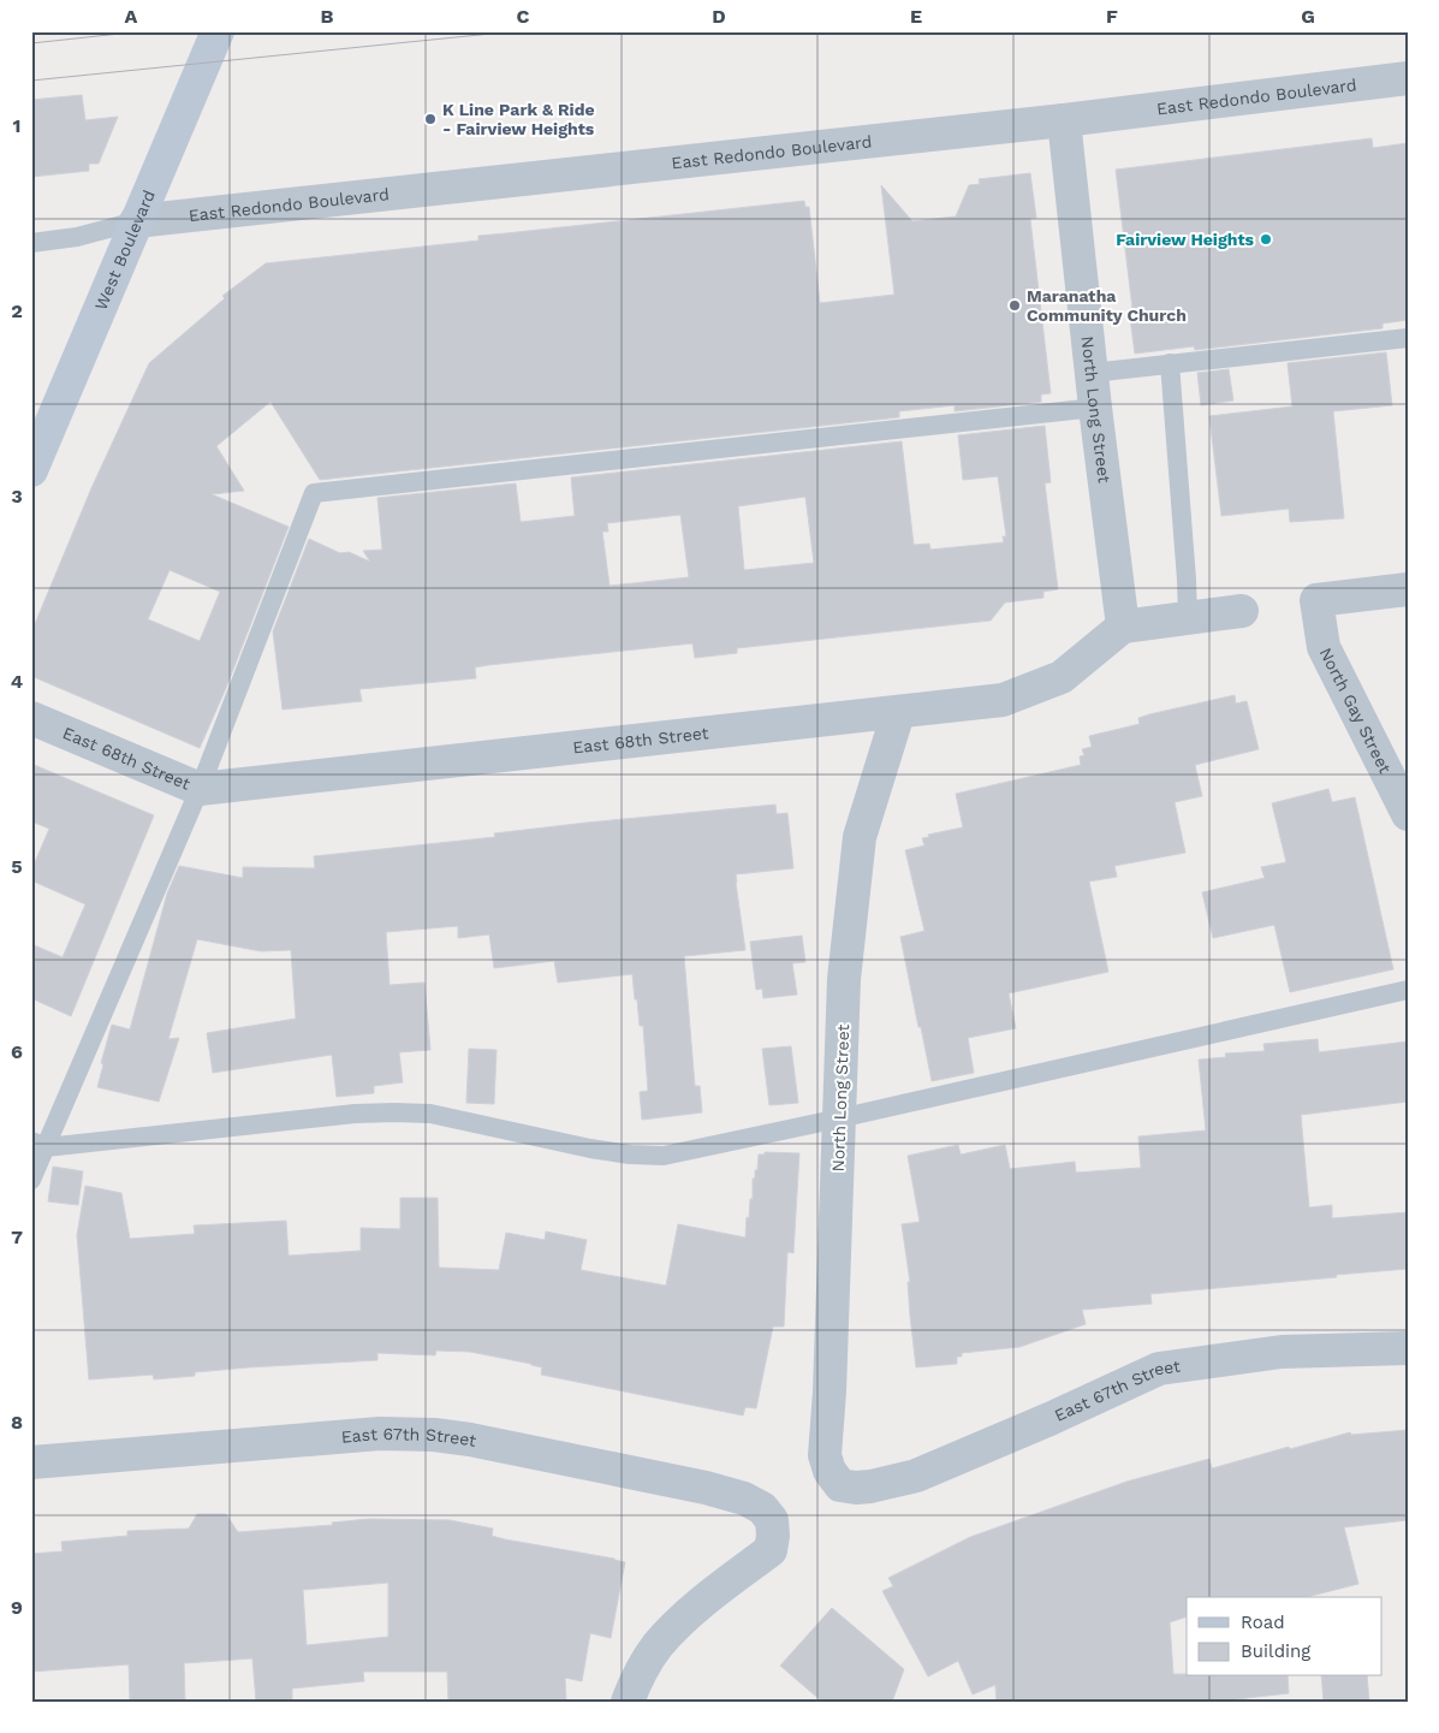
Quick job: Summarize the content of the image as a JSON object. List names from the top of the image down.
{
  "streets": {
    "main road": ["West Boulevard"],
    "street": [
      "East Redondo Boulevard",
      "North Long Street",
      "North Gay Street",
      "East 68th Street",
      "East 67th Street"
    ]
  },
  "crossings": [
    ["East Redondo Boulevard", "West Boulevard"],
    ["East Redondo Boulevard", "North Long Street"],
    ["North Long Street", "East 68th Street"],
    ["North Long Street", "East 67th Street"]
  ],
  "places": ["K Line Park & Ride - Fairview Heights", "Fairview Heights", "Maranatha Community Church"],
  "legend": ["Road", "Building"],
  "grid": {
    "columns": [
      "A",
      "B",
      "C",
      "D",
      "E",
      "F",
      "G"
    ],
    "rows": [
      "1",
      "2",
      "3",
      "4",
      "5",
      "6",
      "7",
      "8",
      "9"
    ]
  }
}
